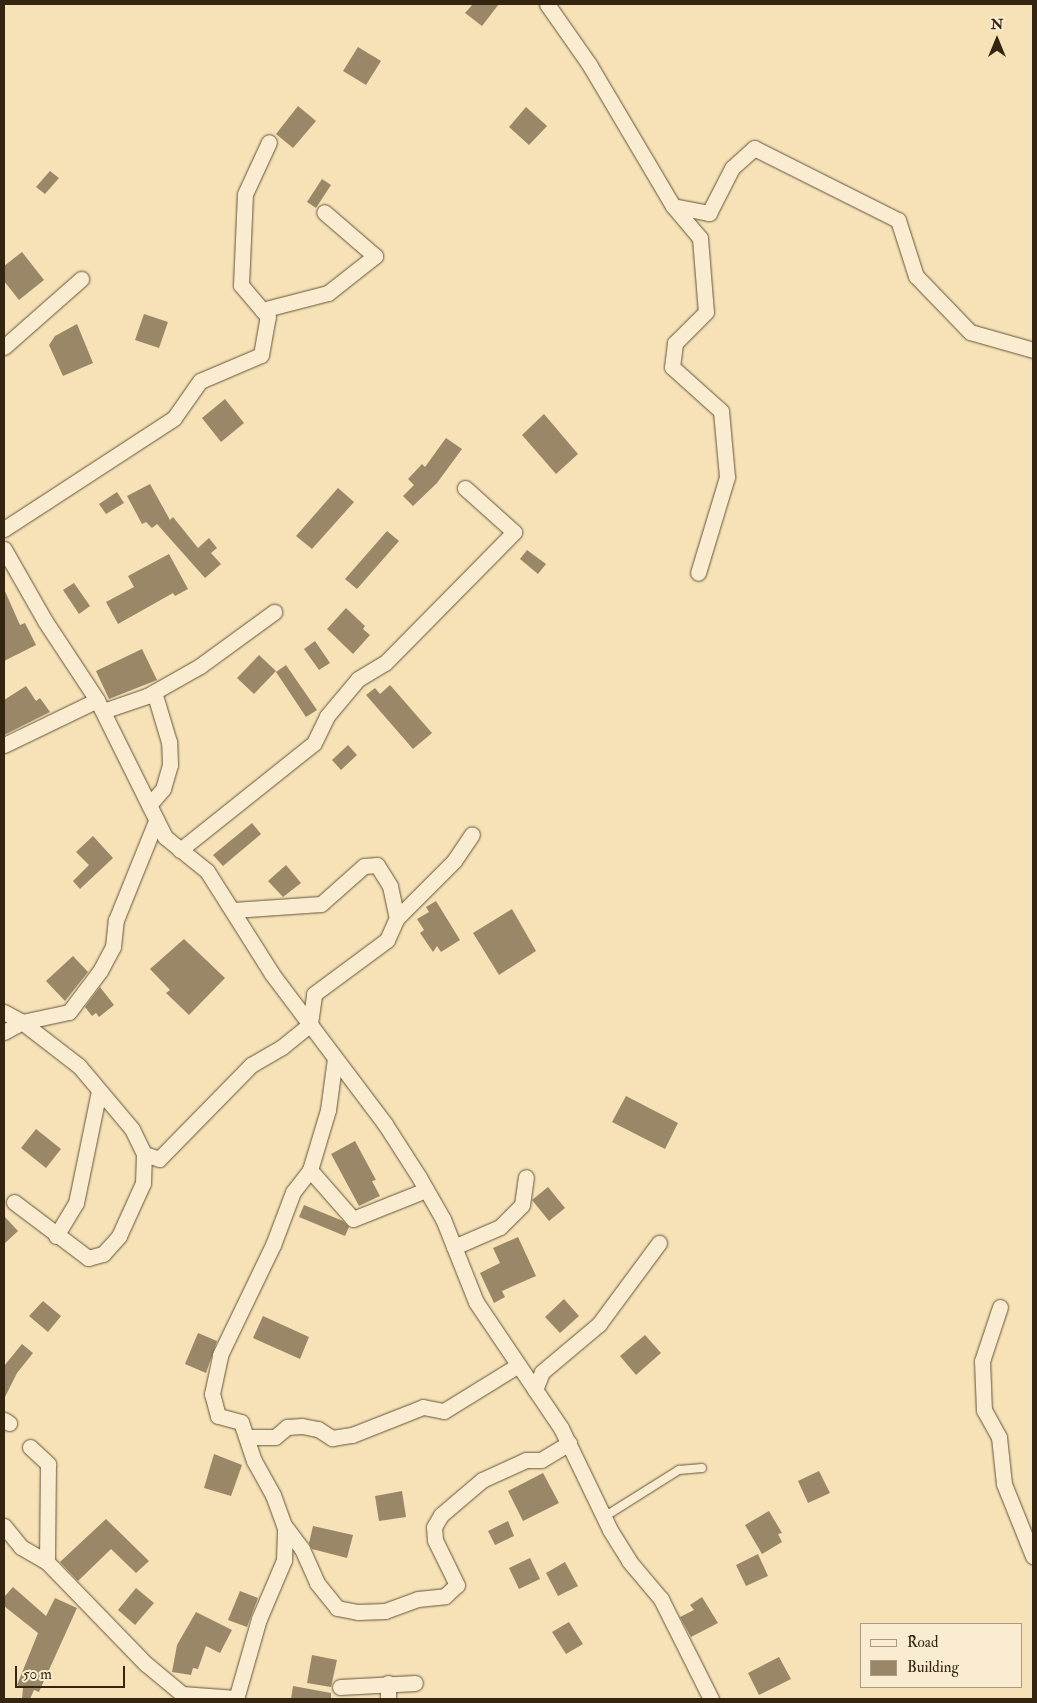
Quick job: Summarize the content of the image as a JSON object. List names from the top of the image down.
{
  "legend": ["Road", "Building"],
  "scale_bar": "50 m",
  "north": "top"
}
